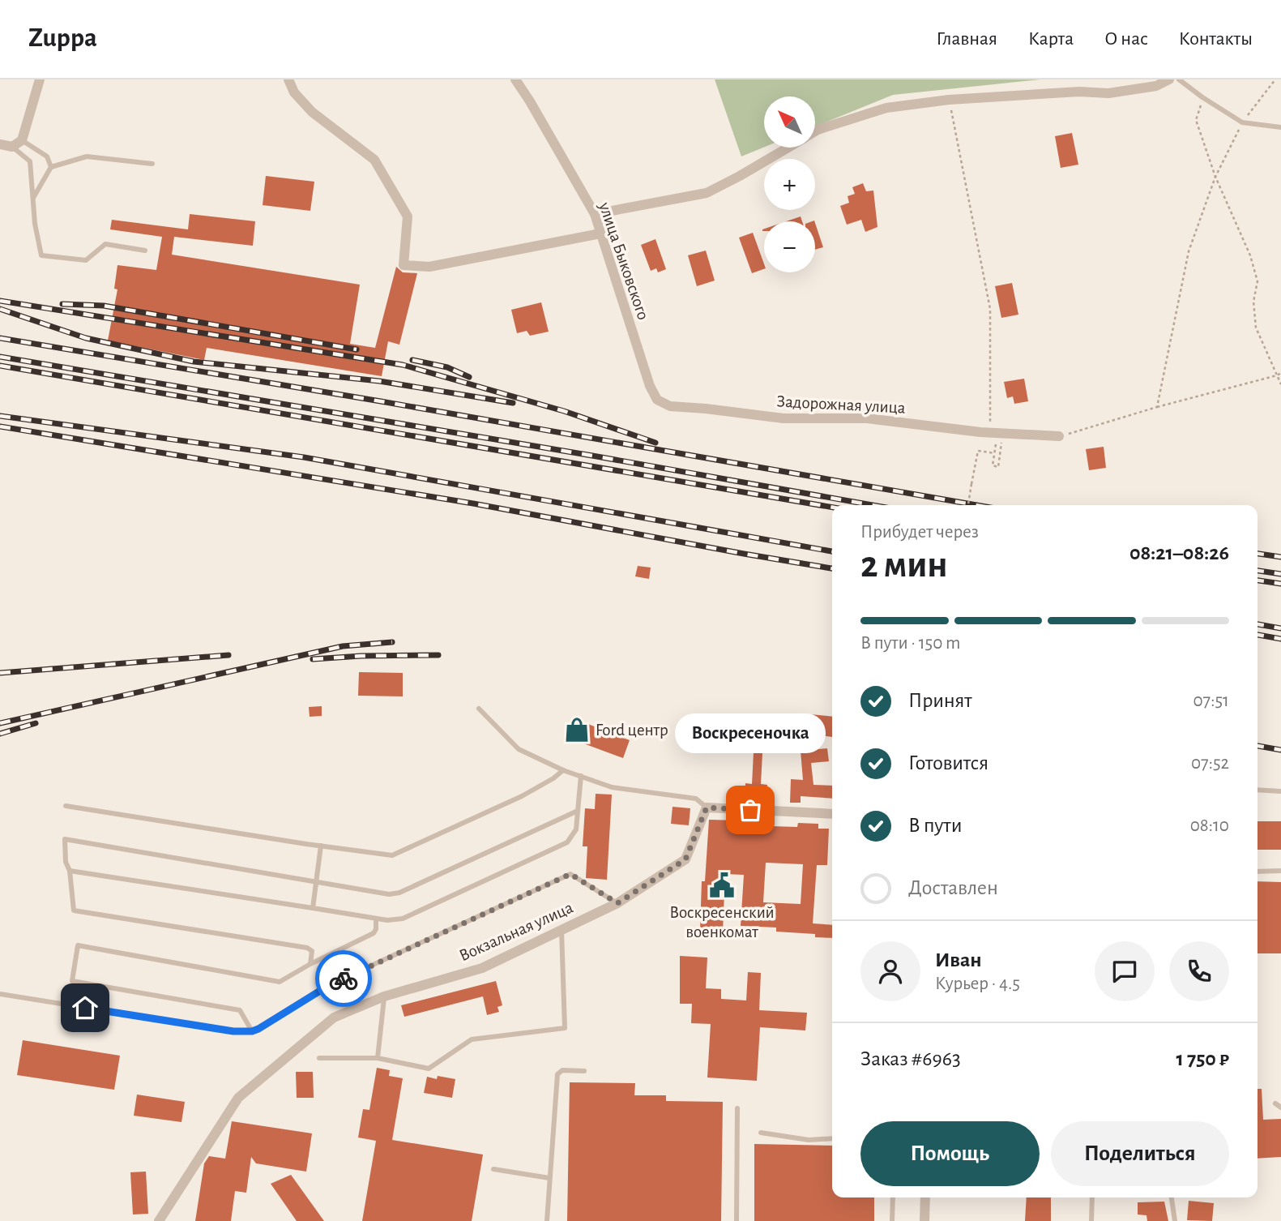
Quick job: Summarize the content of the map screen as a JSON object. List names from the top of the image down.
{
  "streets": {
    "street": ["улица Быковского", "Задорожная улица", "Вокзальная улица"]
  },
  "crossings": [
    ["улица Быковского", "Задорожная улица"]
  ],
  "places": {
    "shop": ["Ford центр"],
    "other": ["Воскресеночка"],
    "public building": ["Воскресенский военкомат"]
  },
  "north": "top left",
  "page": {
    "header": "Zuppa",
    "nav": [
      "Главная",
      "Карта",
      "О нас",
      "Контакты"
    ],
    "map_buttons": ["+", "−"],
    "heading": ["2 мин", "Прибудет через", "08:21–08:26"],
    "panel": [
      "Иван",
      "Курьер · 4.5",
      "Заказ #6963",
      "1 750 ₽"
    ],
    "bar": "В пути · 150 m",
    "list": [
      ["Принят", "07:51"],
      ["Готовится", "07:52"],
      ["В пути", "08:10"],
      "Доставлен"
    ],
    "bubble": "Воскресеночка",
    "buttons": ["Помощь", "Поделиться"]
  }
}
